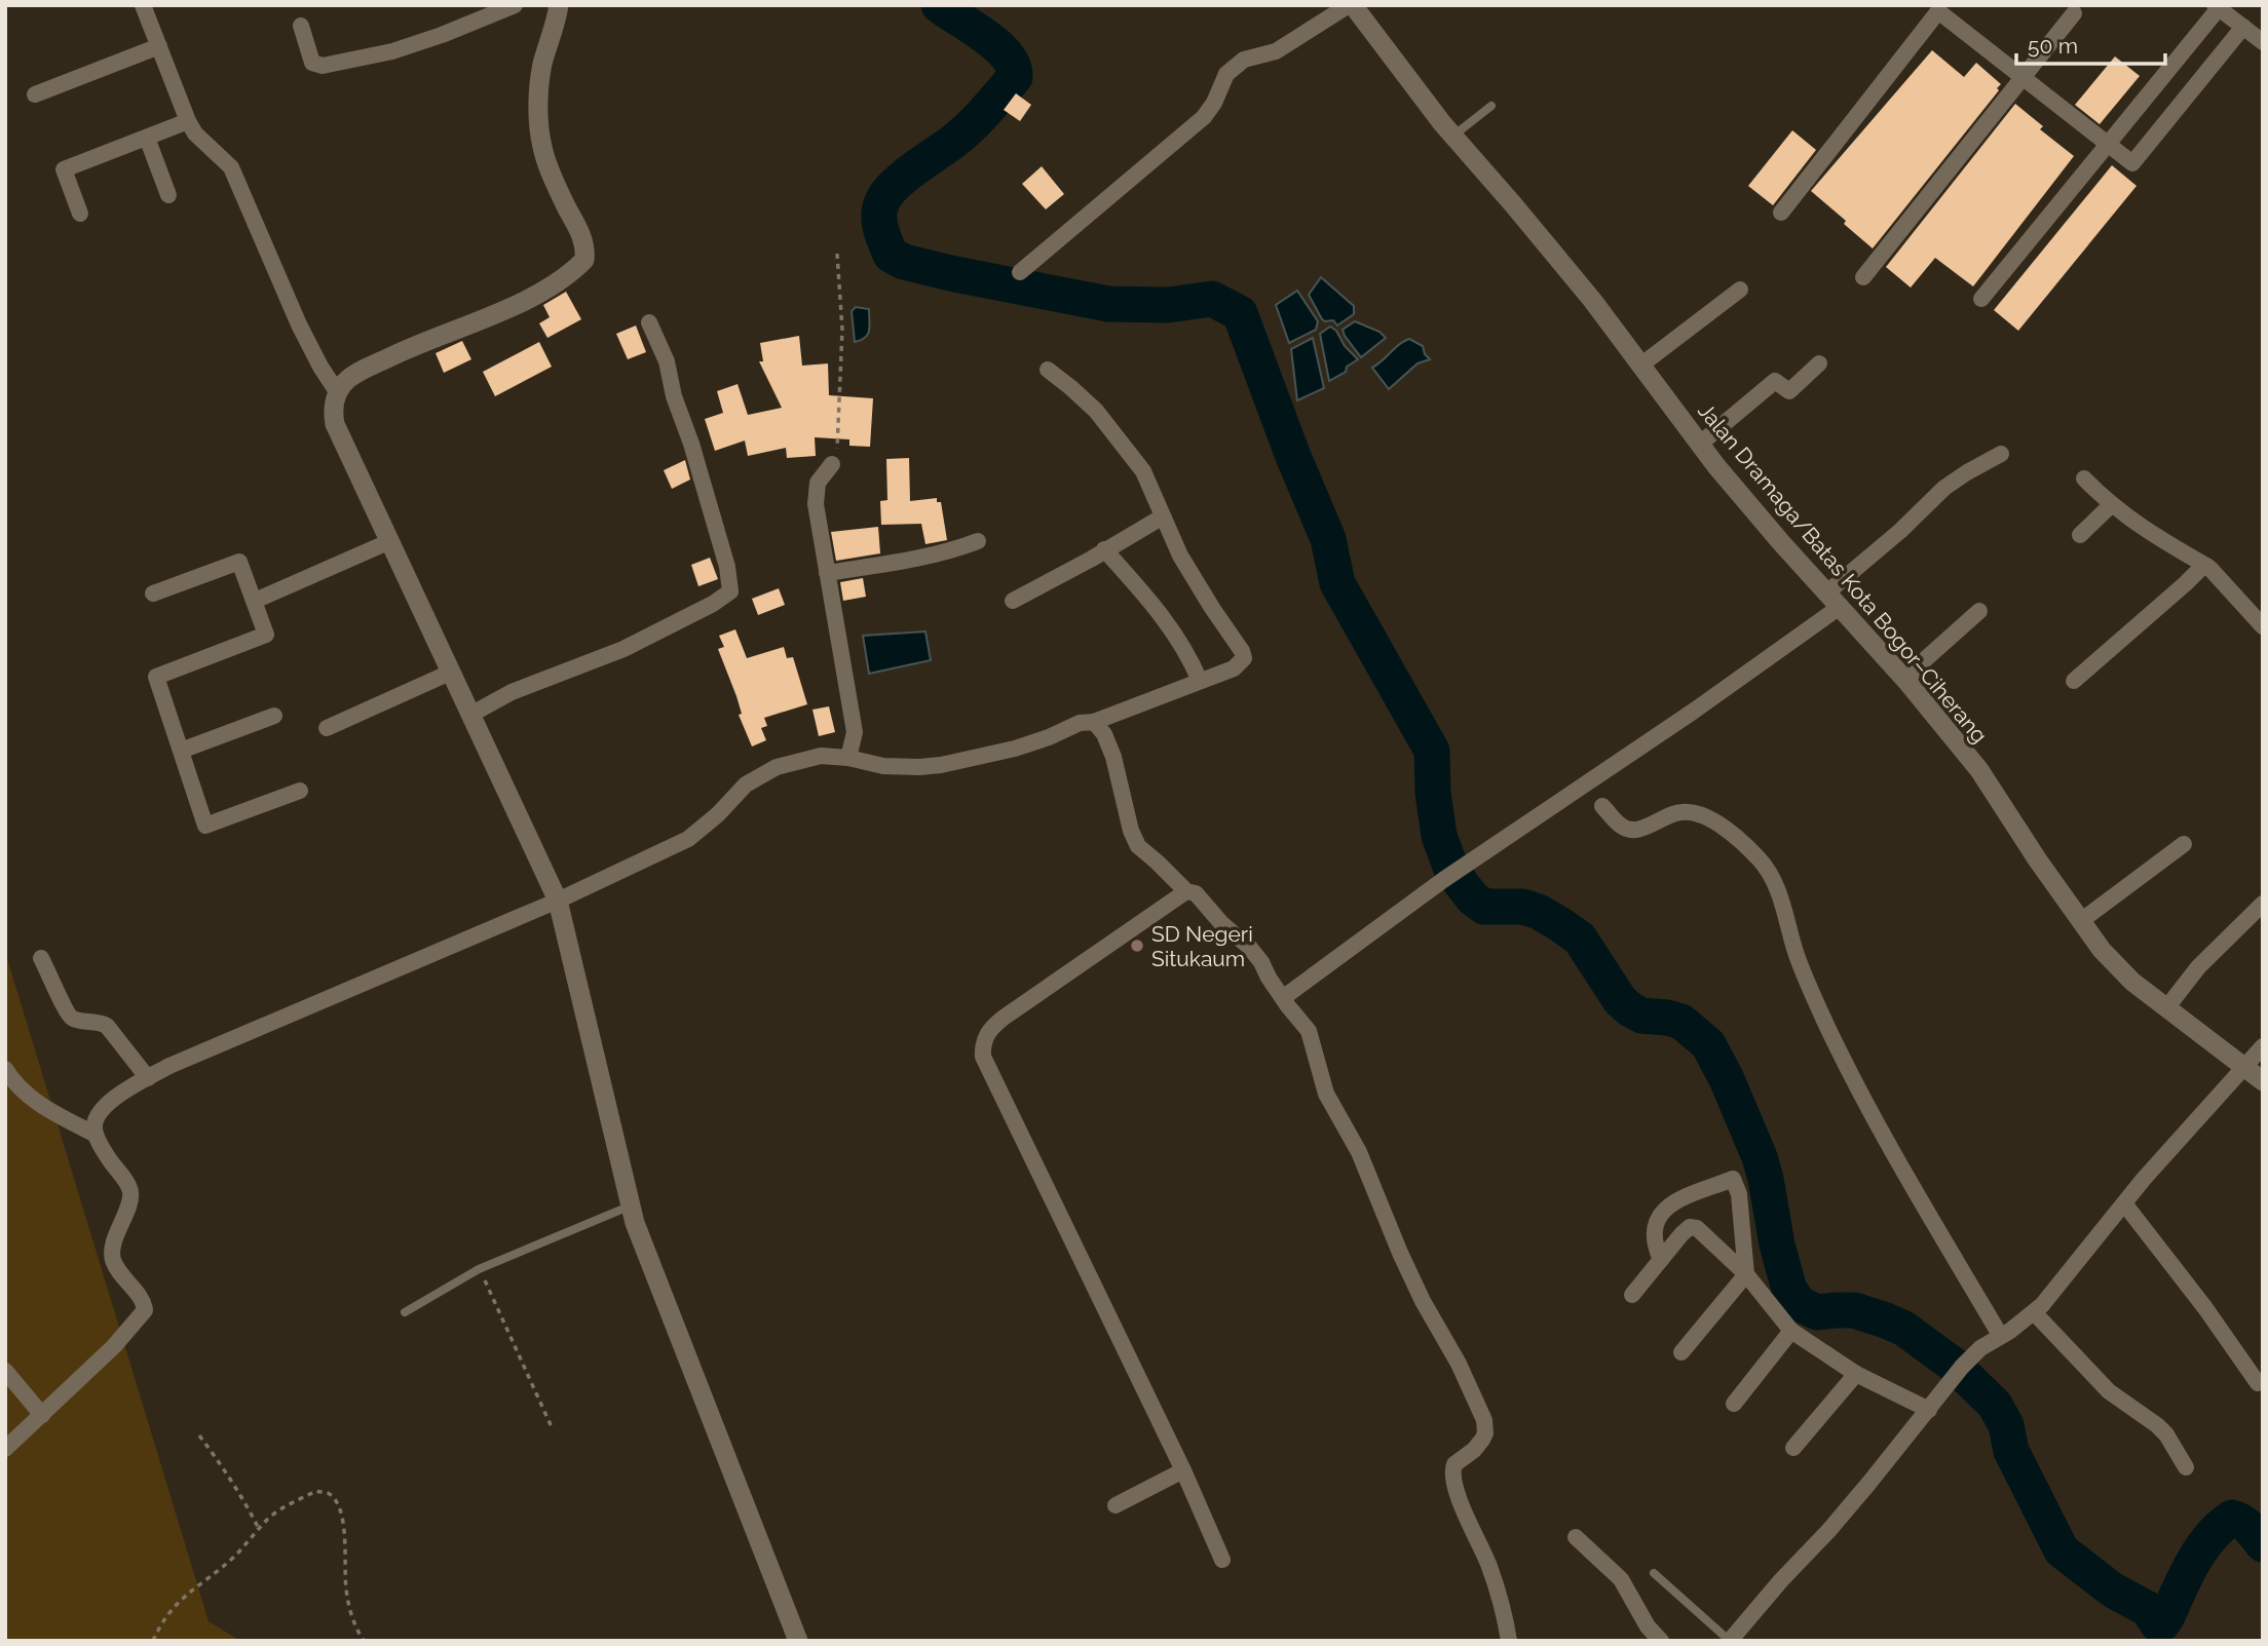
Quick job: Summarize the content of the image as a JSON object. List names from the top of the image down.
{
  "streets": {
    "street": ["Jalan Dramaga/Batas Kota Bogor–Ciherang"]
  },
  "places": ["SD Negeri Situkaum"],
  "scale_bar": "50 m"
}
